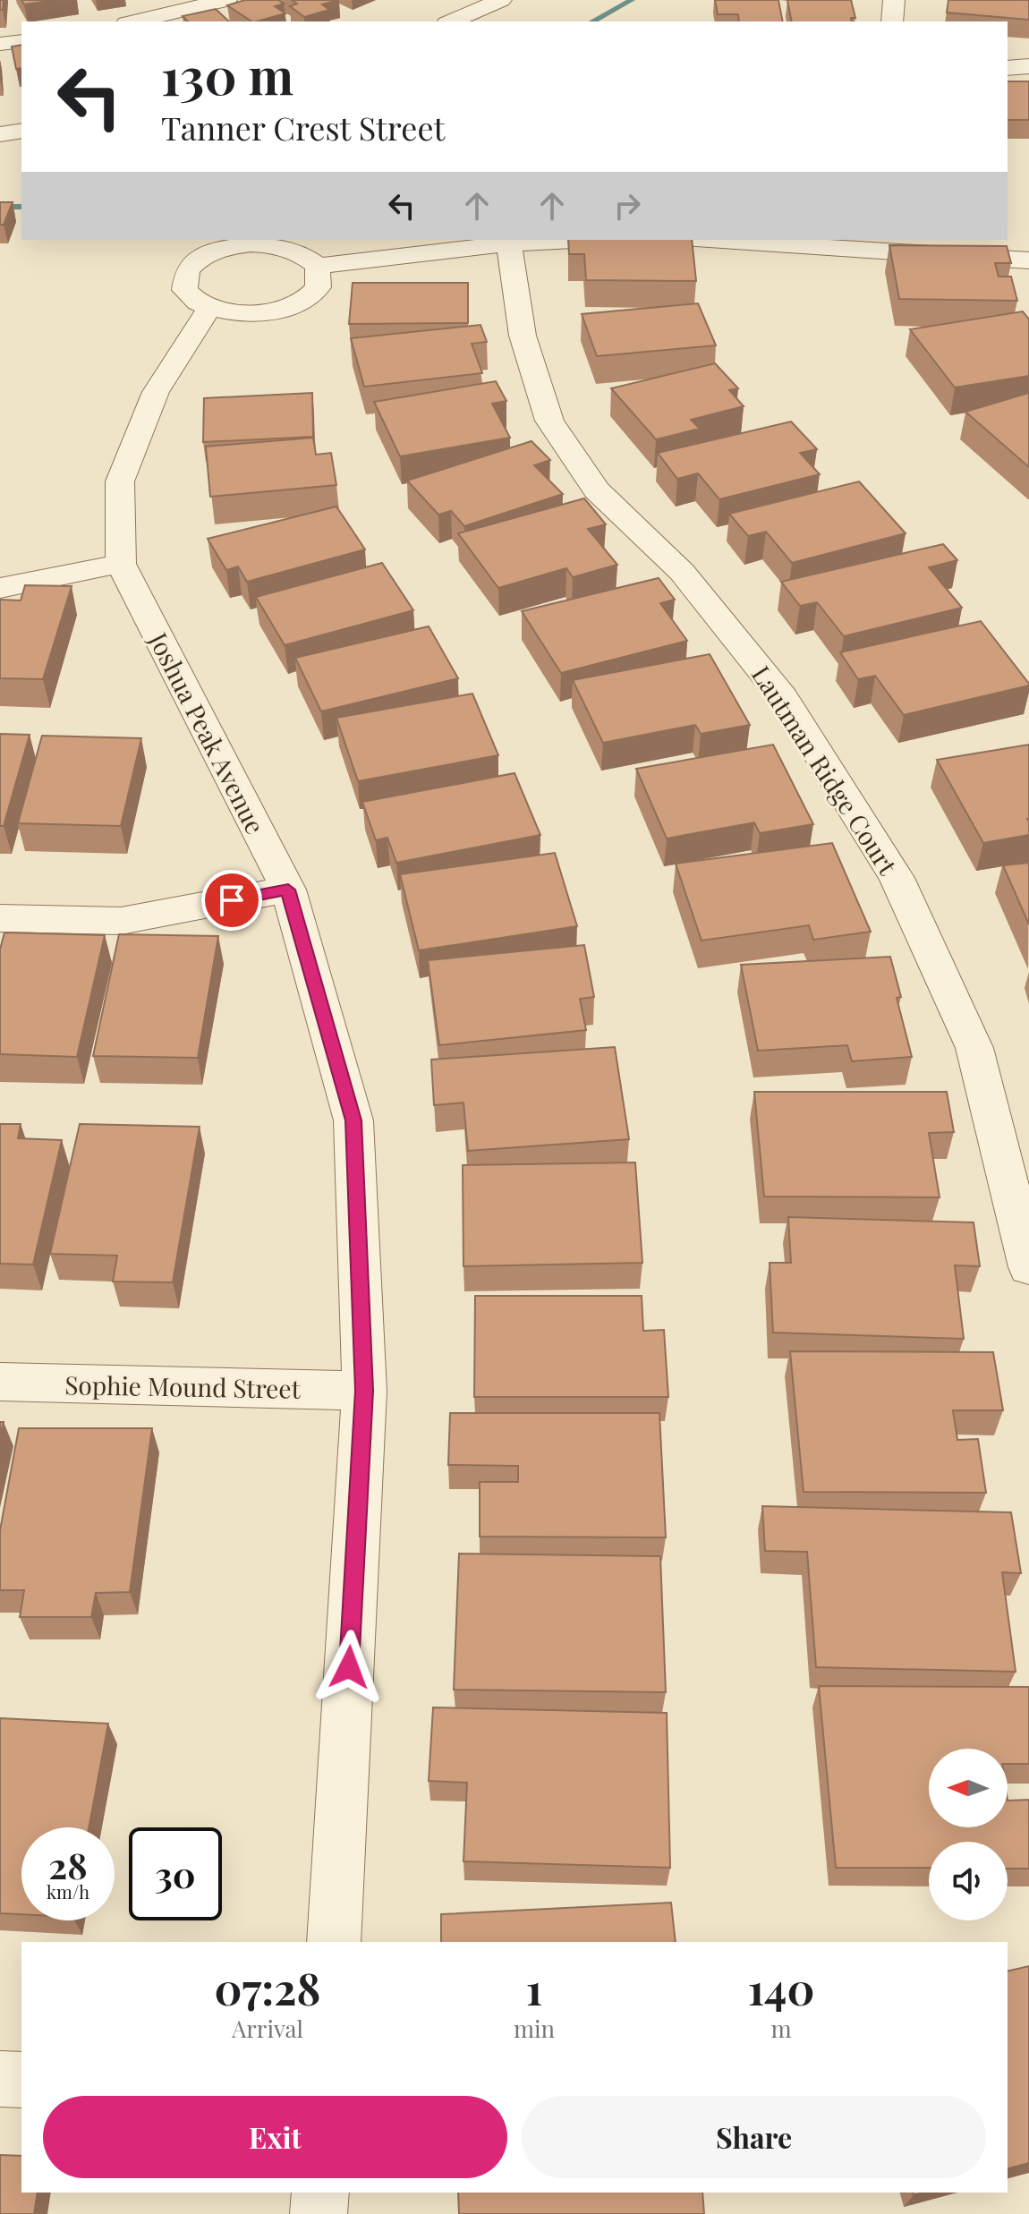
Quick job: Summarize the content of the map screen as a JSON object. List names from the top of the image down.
{
  "streets": {
    "street": ["Joshua Peak Avenue", "Lautman Ridge Court", "Sophie Mound Street"]
  },
  "crossings": [
    ["Joshua Peak Avenue", "Sophie Mound Street"]
  ],
  "north": "left",
  "page": {
    "turn": ["130 m", "Tanner Crest Street"],
    "speed": "28 km/h",
    "limit": "30",
    "eta": [
      "07:28",
      "Arrival",
      "1",
      "min",
      "140",
      "m"
    ],
    "buttons": ["Exit", "Share"]
  }
}
